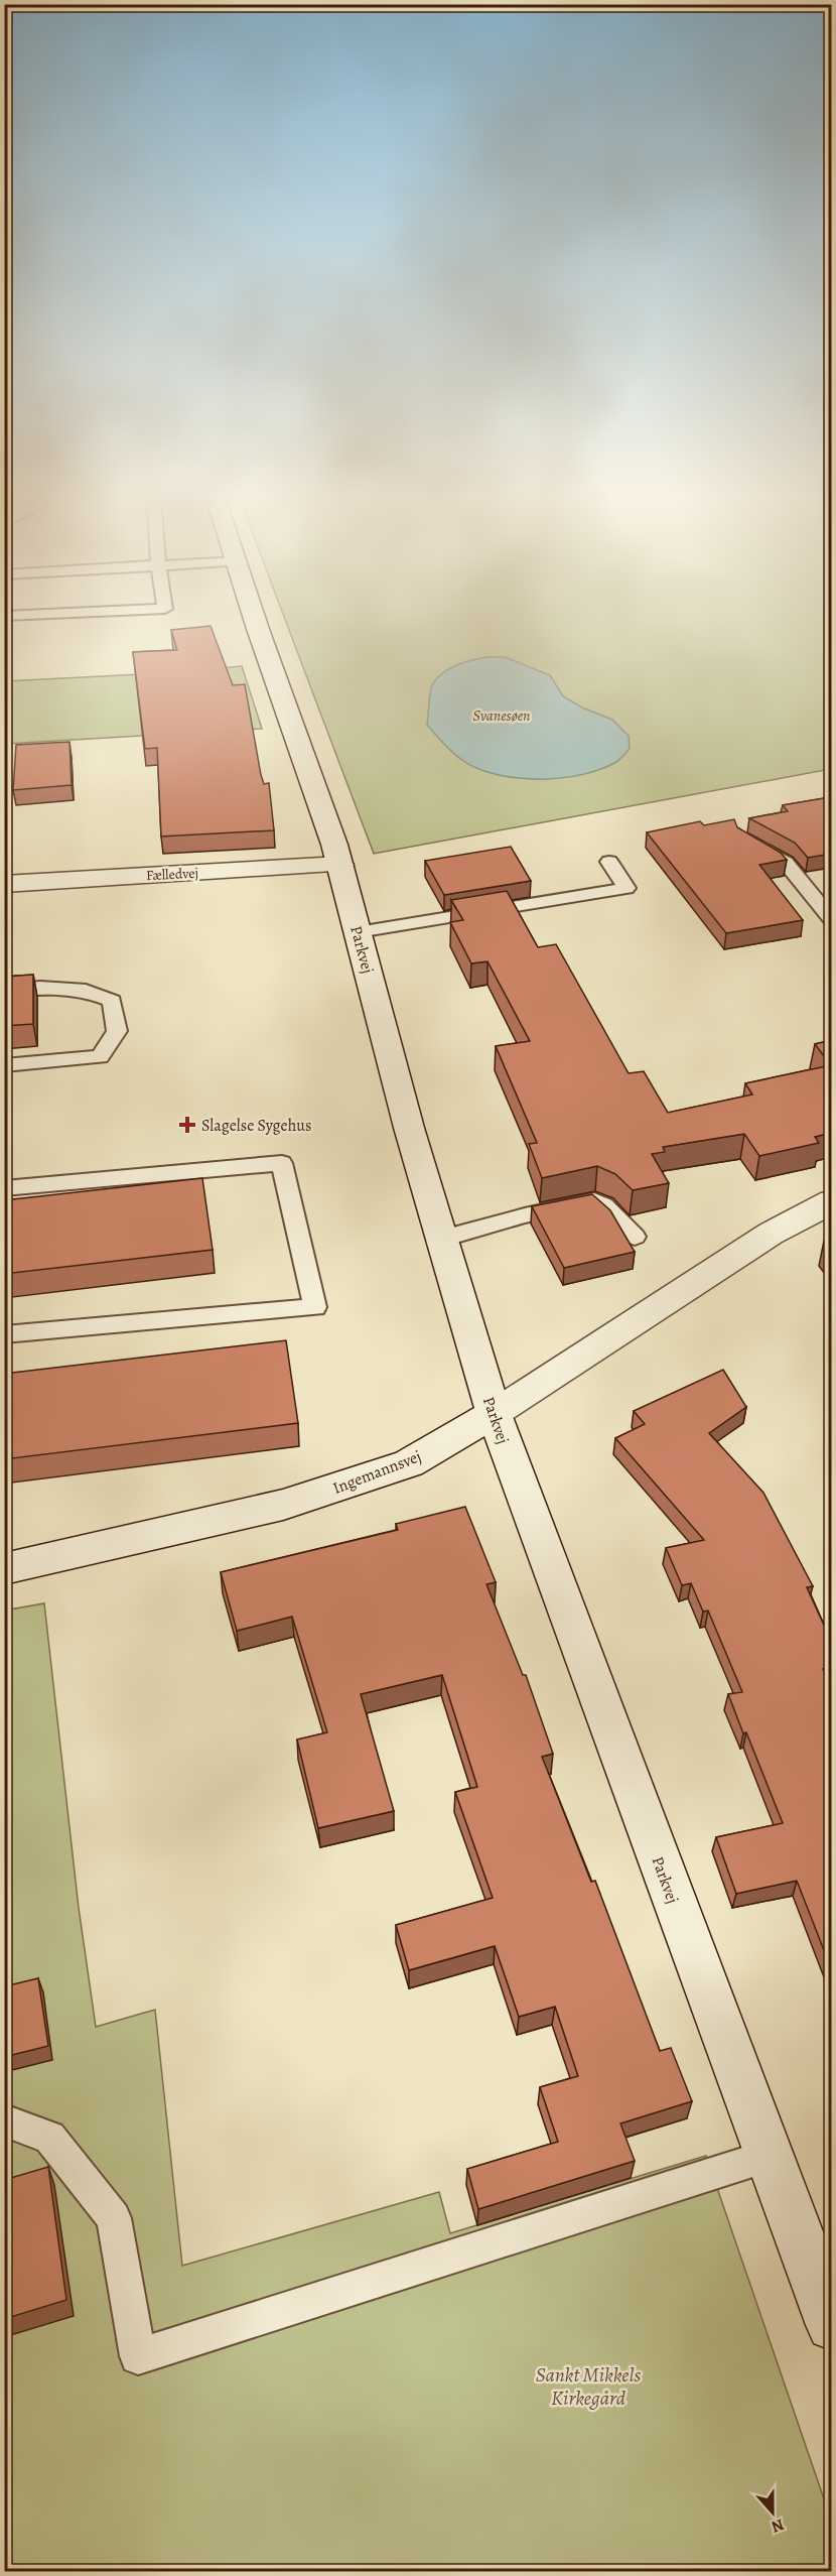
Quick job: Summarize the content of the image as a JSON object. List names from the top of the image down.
{
  "streets": {
    "street": ["Fælledvej", "Parkvej", "Ingemannsvej"]
  },
  "crossings": [
    ["Fælledvej", "Parkvej"],
    ["Parkvej", "Ingemannsvej"]
  ],
  "water": ["Svanesøen"],
  "parks": ["Sankt Mikkels Kirkegård"],
  "places": {
    "health": ["Slagelse Sygehus"]
  },
  "north": "bottom"
}
